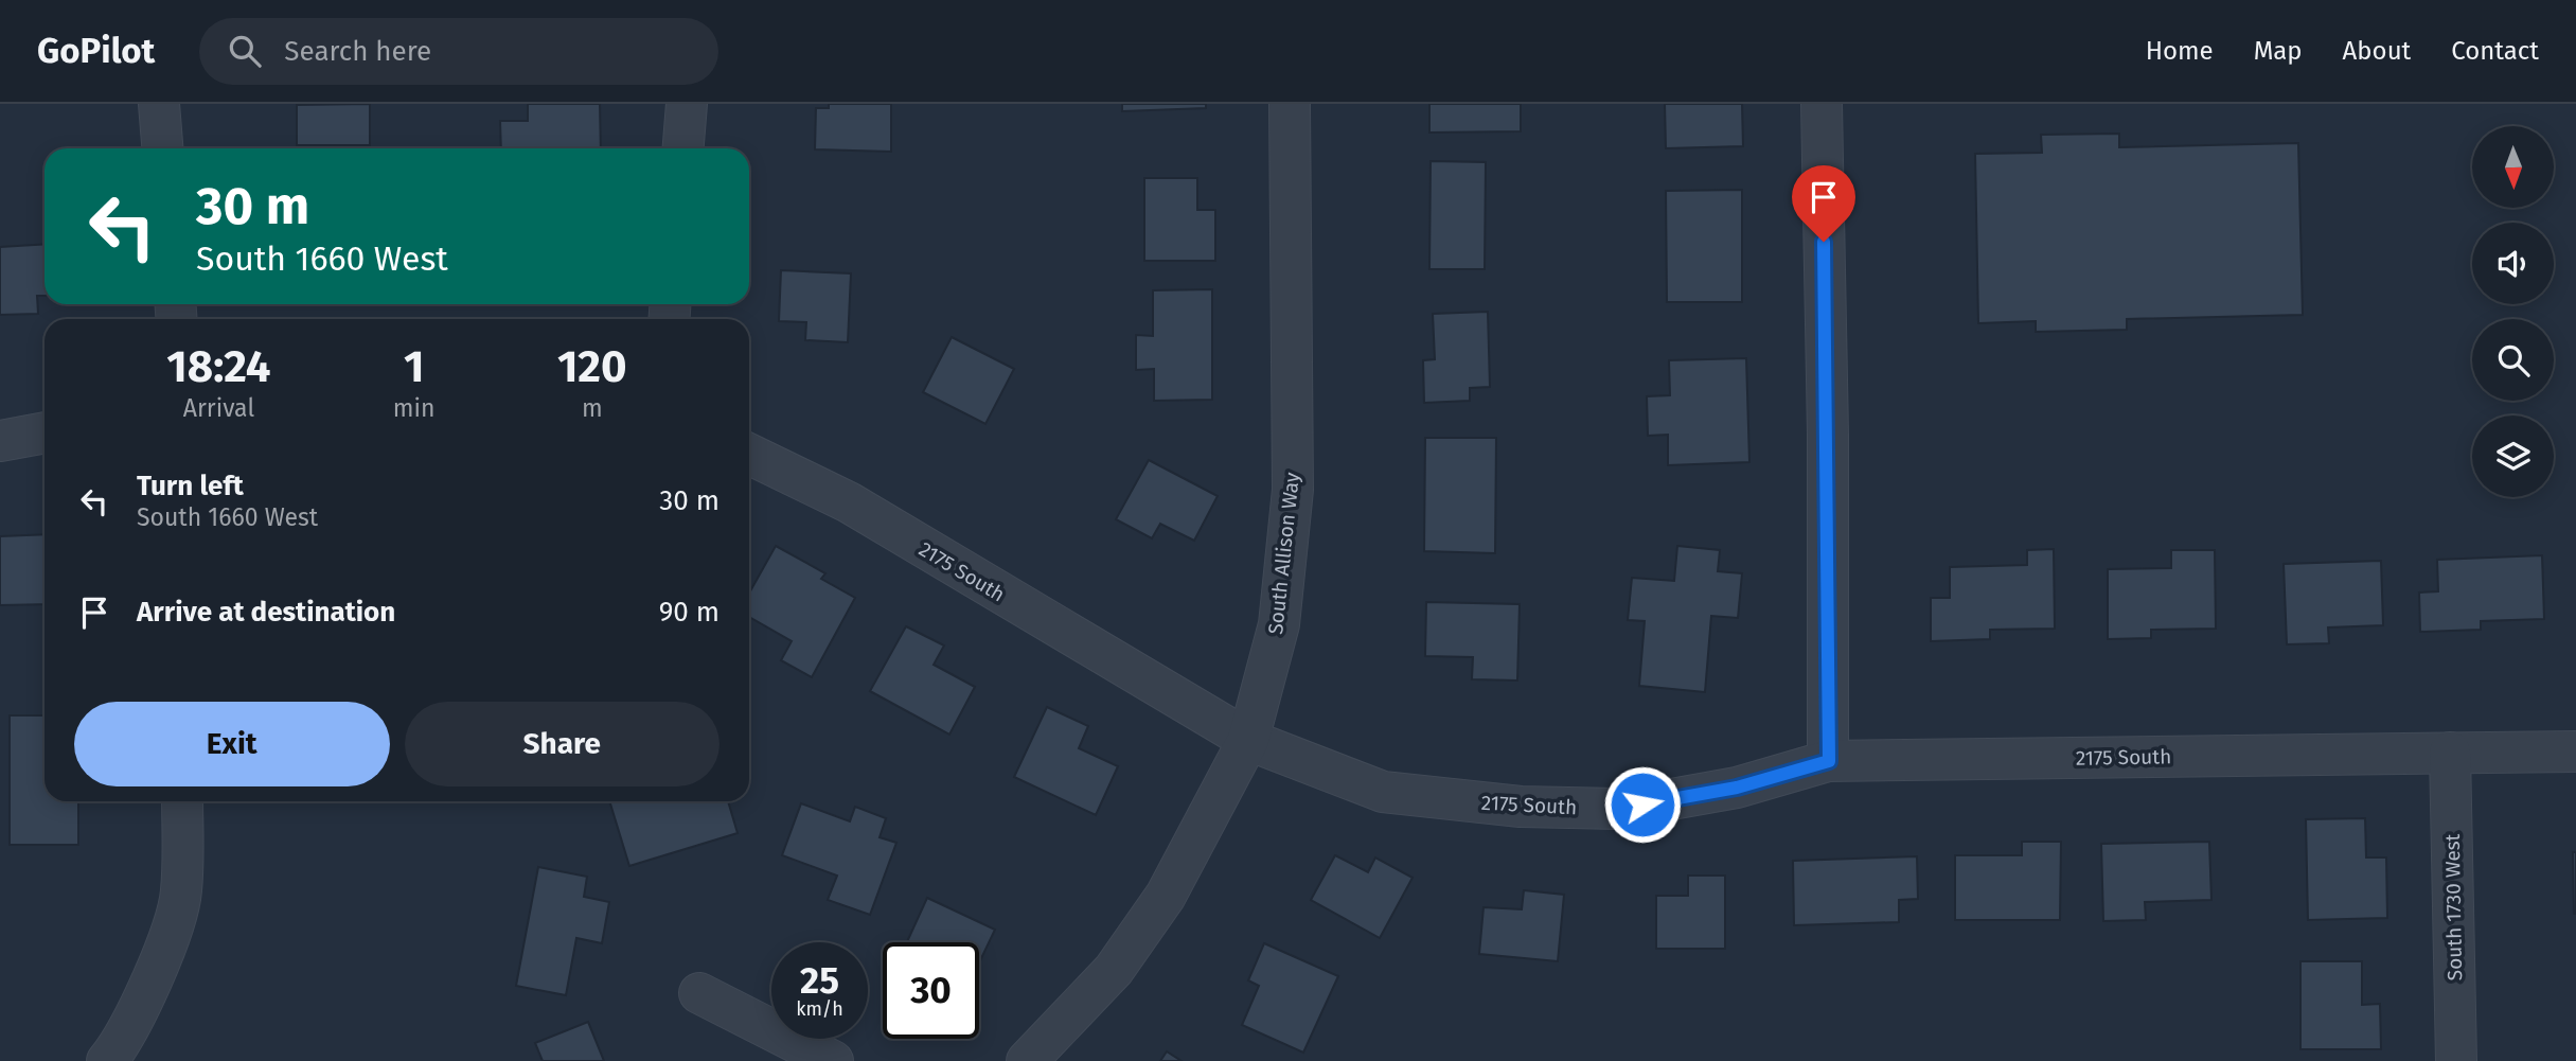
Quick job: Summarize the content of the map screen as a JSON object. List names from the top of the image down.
{
  "streets": {
    "street": ["South Allison Way", "2175 South", "South 1730 West"]
  },
  "crossings": [
    ["South Allison Way", "2175 South"],
    ["2175 South", "South 1730 West"]
  ],
  "north": "bottom",
  "page": {
    "header": "GoPilot",
    "search": "Search here",
    "nav": [
      "Home",
      "Map",
      "About",
      "Contact"
    ],
    "turn": ["30 m", "South 1660 West"],
    "eta": [
      "18:24",
      "Arrival",
      "1",
      "min",
      "120",
      "m"
    ],
    "list": [
      {
        "name": "Turn left",
        "note": "South 1660 West",
        "value": "30 m"
      },
      {
        "name": "Arrive at destination",
        "value": "90 m"
      }
    ],
    "buttons": ["Exit", "Share"],
    "speed": "25 km/h",
    "limit": "30"
  }
}
